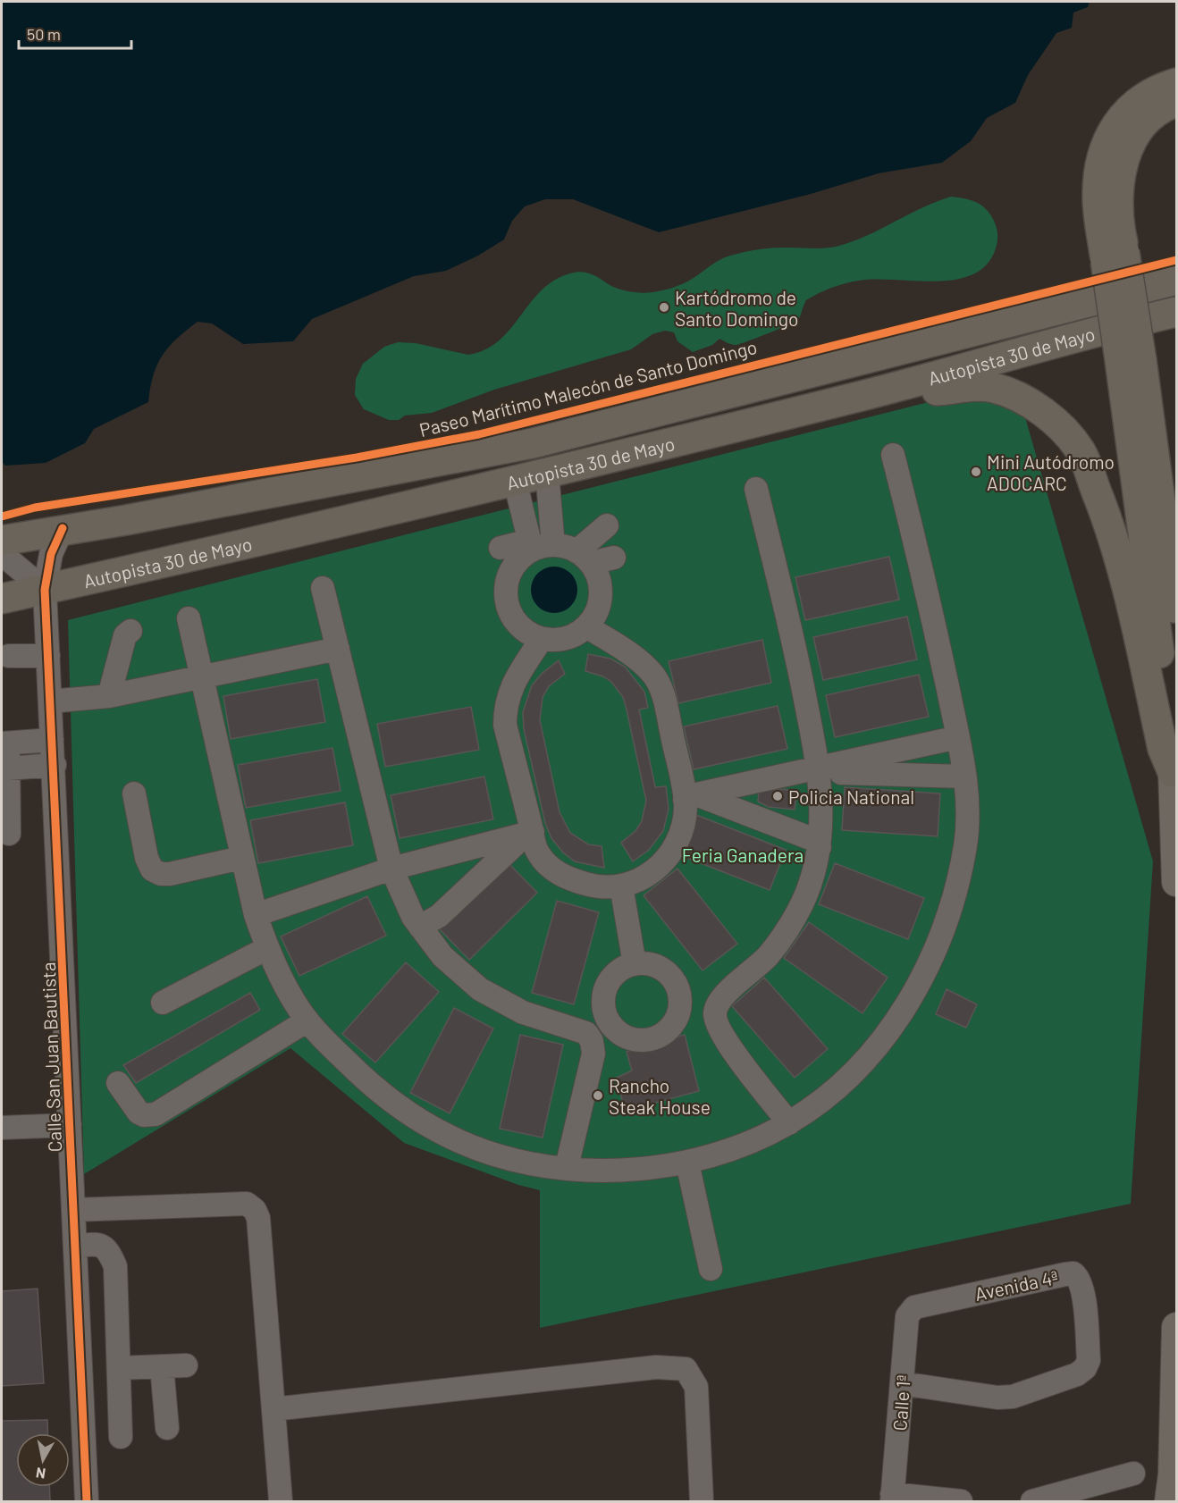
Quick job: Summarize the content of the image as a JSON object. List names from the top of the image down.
{
  "streets": {
    "highway": ["Autopista 30 de Mayo"],
    "street": ["Calle San Juan Bautista", "Avenida 4ª", "Calle 1ª"],
    "cycle path": ["Paseo Marítimo Malecón de Santo Domingo"]
  },
  "crossings": [
    ["Autopista 30 de Mayo", "Calle San Juan Bautista"],
    ["Avenida 4ª", "Calle 1ª"]
  ],
  "parks": ["Feria Ganadera"],
  "places": [
    "Kartódromo de Santo Domingo",
    "Mini Autódromo ADOCARC",
    "Policia National",
    "Rancho Steak House"
  ],
  "scale_bar": "50 m",
  "north": "bottom"
}
